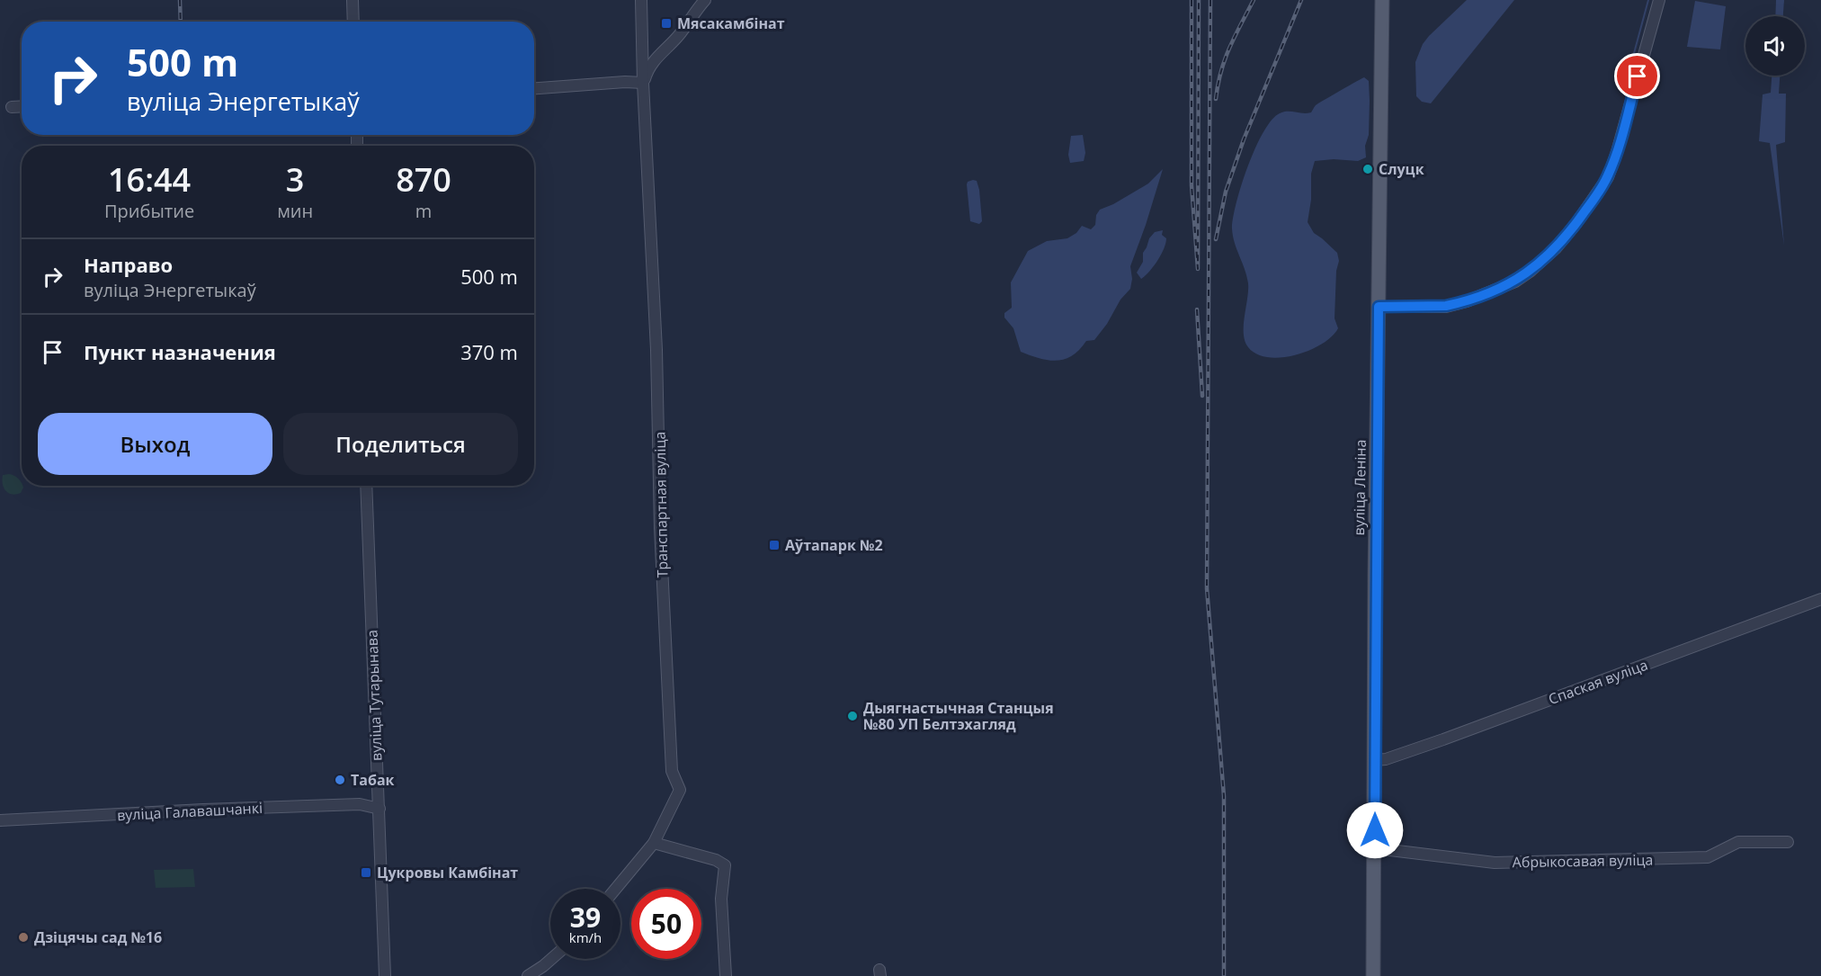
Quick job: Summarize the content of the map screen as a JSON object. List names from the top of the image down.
{
  "streets": {
    "main road": ["вуліца Леніна"],
    "street": [
      "Транспартная вуліца",
      "Спаская вуліца",
      "вуліца Тутарынава",
      "вуліца Галавашчанкі",
      "Абрыкосавая вуліца"
    ]
  },
  "crossings": [
    ["вуліца Леніна", "Спаская вуліца"],
    ["вуліца Леніна", "Абрыкосавая вуліца"],
    ["вуліца Тутарынава", "вуліца Галавашчанкі"]
  ],
  "places": {
    "transit": ["Мясакамбінат", "Аўтапарк №2", "Цукровы Камбінат"],
    "other": [
      "Слуцк",
      "Дыягнастычная Станцыя №80 УП Белтэхагляд",
      "Табак",
      "Дзіцячы сад №16"
    ]
  },
  "page": {
    "turn": ["500 m", "вуліца Энергетыкаў"],
    "eta": [
      "16:44",
      "Прибытие",
      "3",
      "мин",
      "870",
      "m"
    ],
    "list": [
      {
        "name": "Направо",
        "note": "вуліца Энергетыкаў",
        "value": "500 m"
      },
      {
        "name": "Пункт назначения",
        "value": "370 m"
      }
    ],
    "buttons": ["Выход", "Поделиться"],
    "speed": "39 km/h",
    "limit": "50"
  }
}
